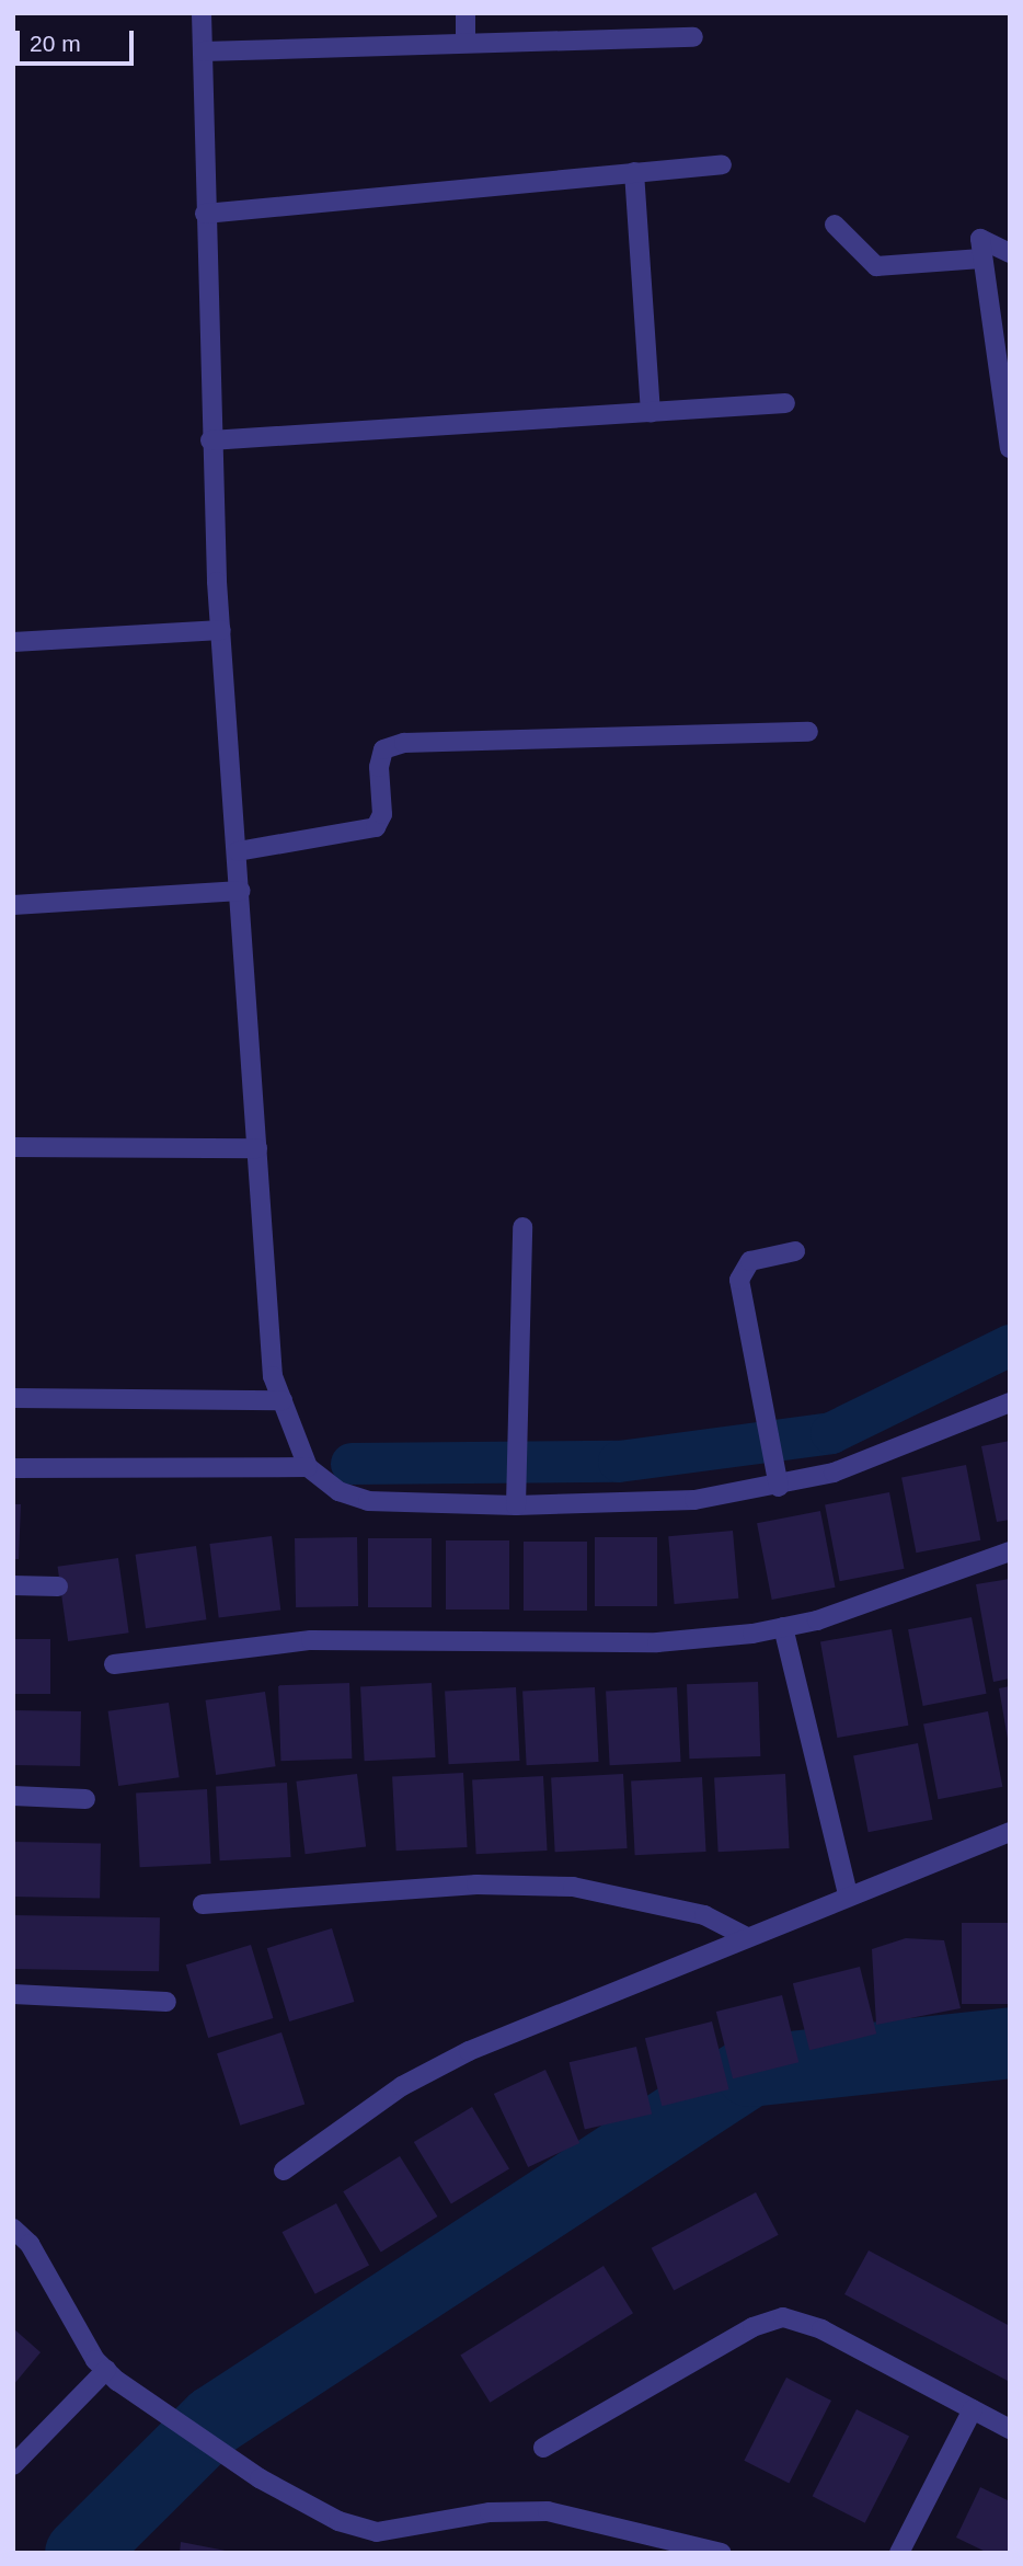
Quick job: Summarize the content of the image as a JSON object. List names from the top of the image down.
{
  "scale_bar": "20 m"
}
